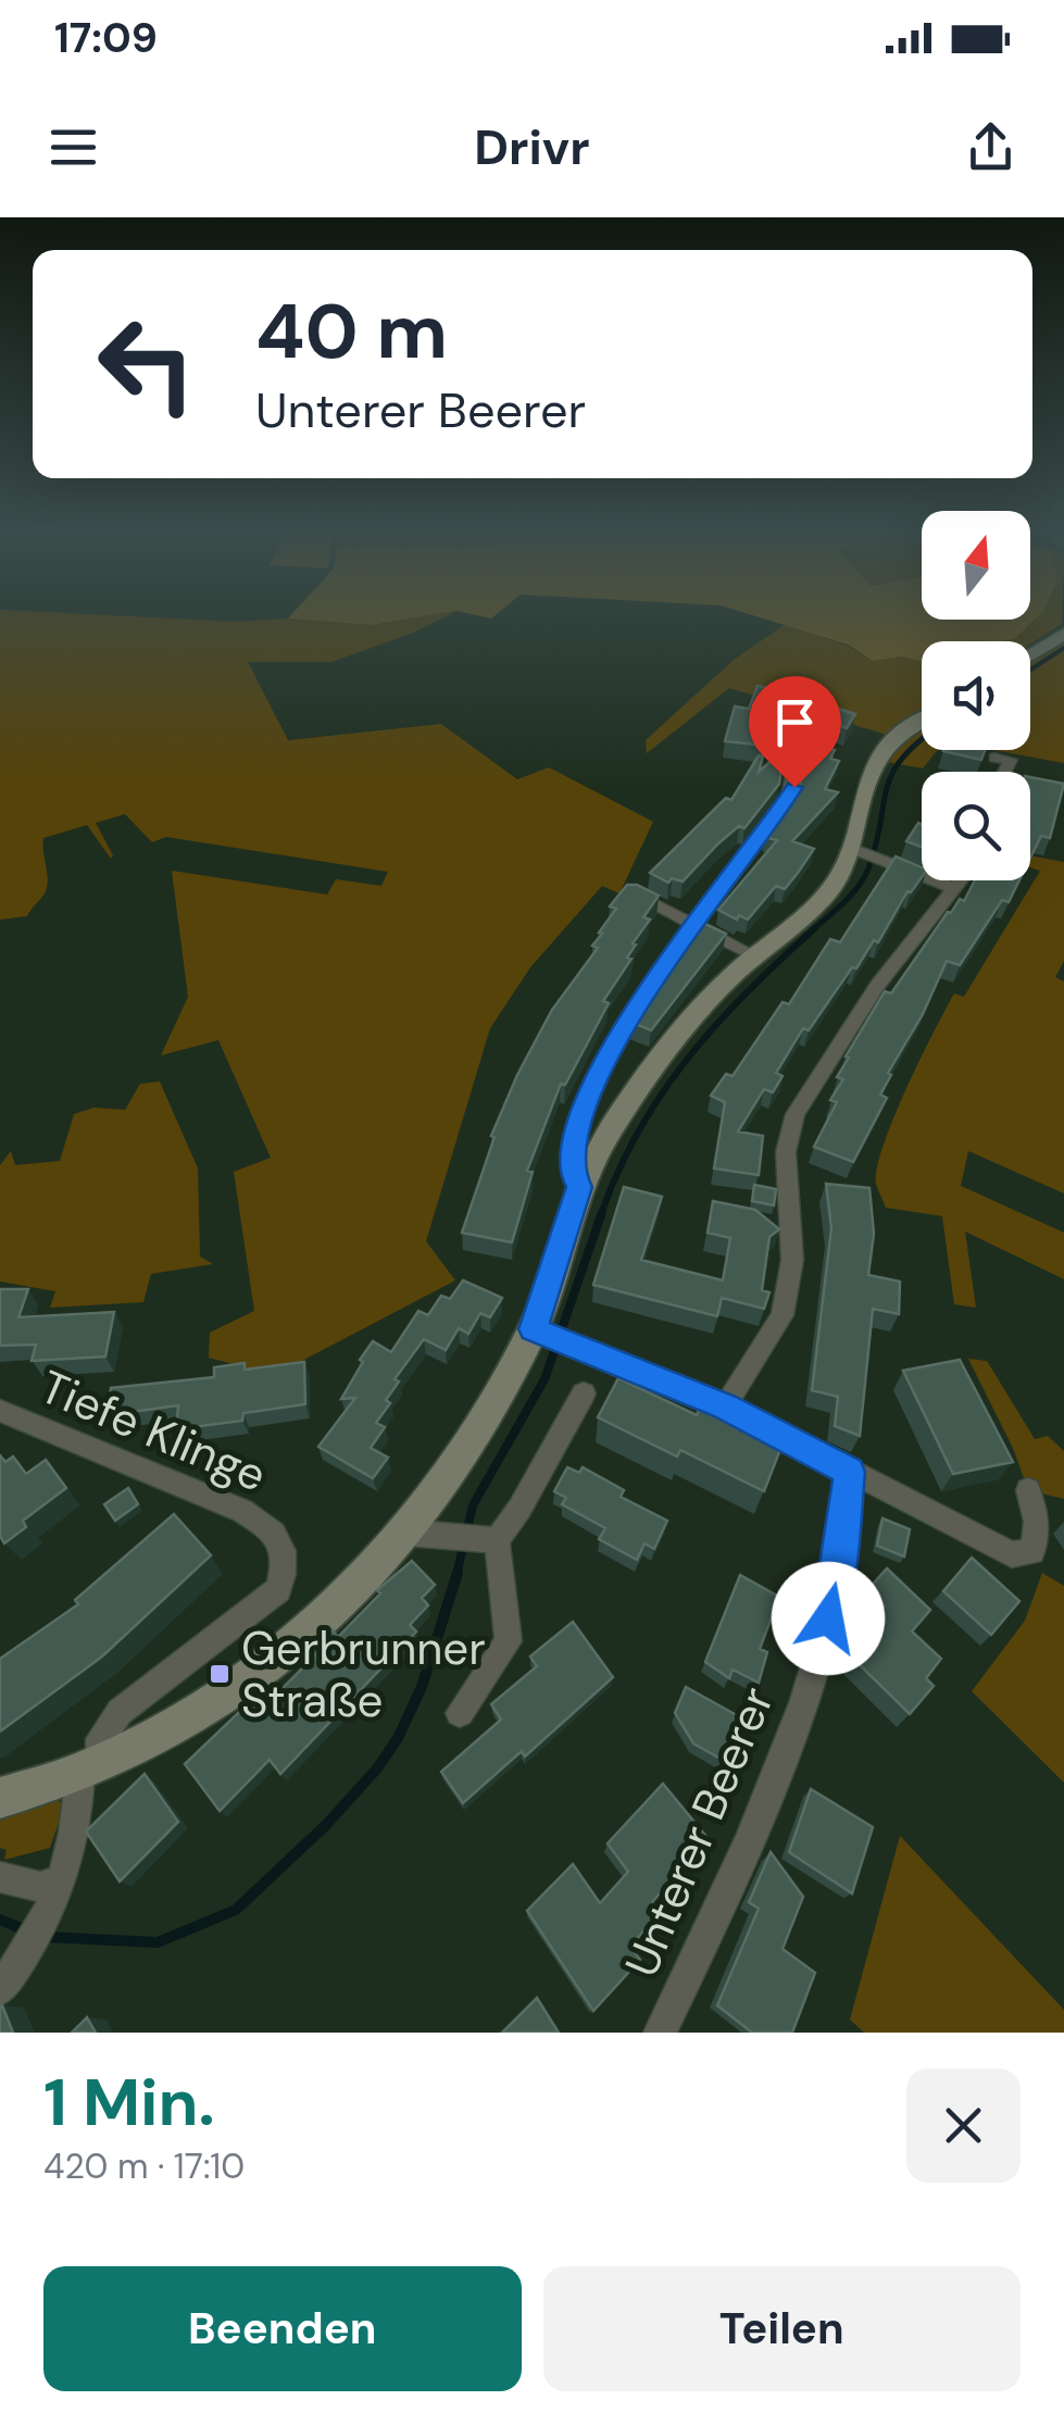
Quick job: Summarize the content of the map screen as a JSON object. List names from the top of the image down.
{
  "streets": {
    "street": ["Tiefe Klinge", "Unterer Beerer"]
  },
  "places": {
    "transit": ["Gerbrunner Straße"]
  },
  "north": "top",
  "page": {
    "status": "17:09",
    "header": "Drivr",
    "turn": ["40 m", "Unterer Beerer"],
    "heading": ["1 Min.", "420 m · 17:10"],
    "buttons": ["Beenden", "Teilen"]
  }
}
